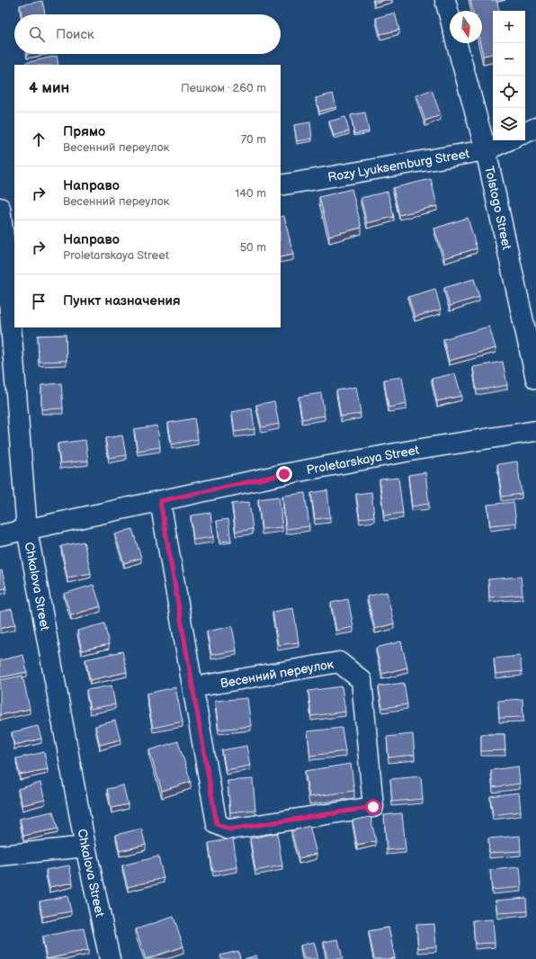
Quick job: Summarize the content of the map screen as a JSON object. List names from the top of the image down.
{
  "streets": {
    "street": [
      "Rozy Lyuksemburg Street",
      "Tolstogo Street",
      "Proletarskaya Street",
      "Chkalova Street",
      "Весенний переулок"
    ]
  },
  "crossings": [
    ["Rozy Lyuksemburg Street", "Tolstogo Street"],
    ["Proletarskaya Street", "Chkalova Street"],
    ["Proletarskaya Street", "Весенний переулок"]
  ],
  "north": "bottom",
  "page": {
    "map_buttons": ["+", "−"],
    "search": "Поиск",
    "heading": ["4 мин", "Пешком · 260 m"],
    "list": [
      ["Прямо", "Весенний переулок", "70 m"],
      ["Направо", "Весенний переулок", "140 m"],
      ["Направо", "Proletarskaya Street", "50 m"],
      "Пункт назначения"
    ]
  }
}
